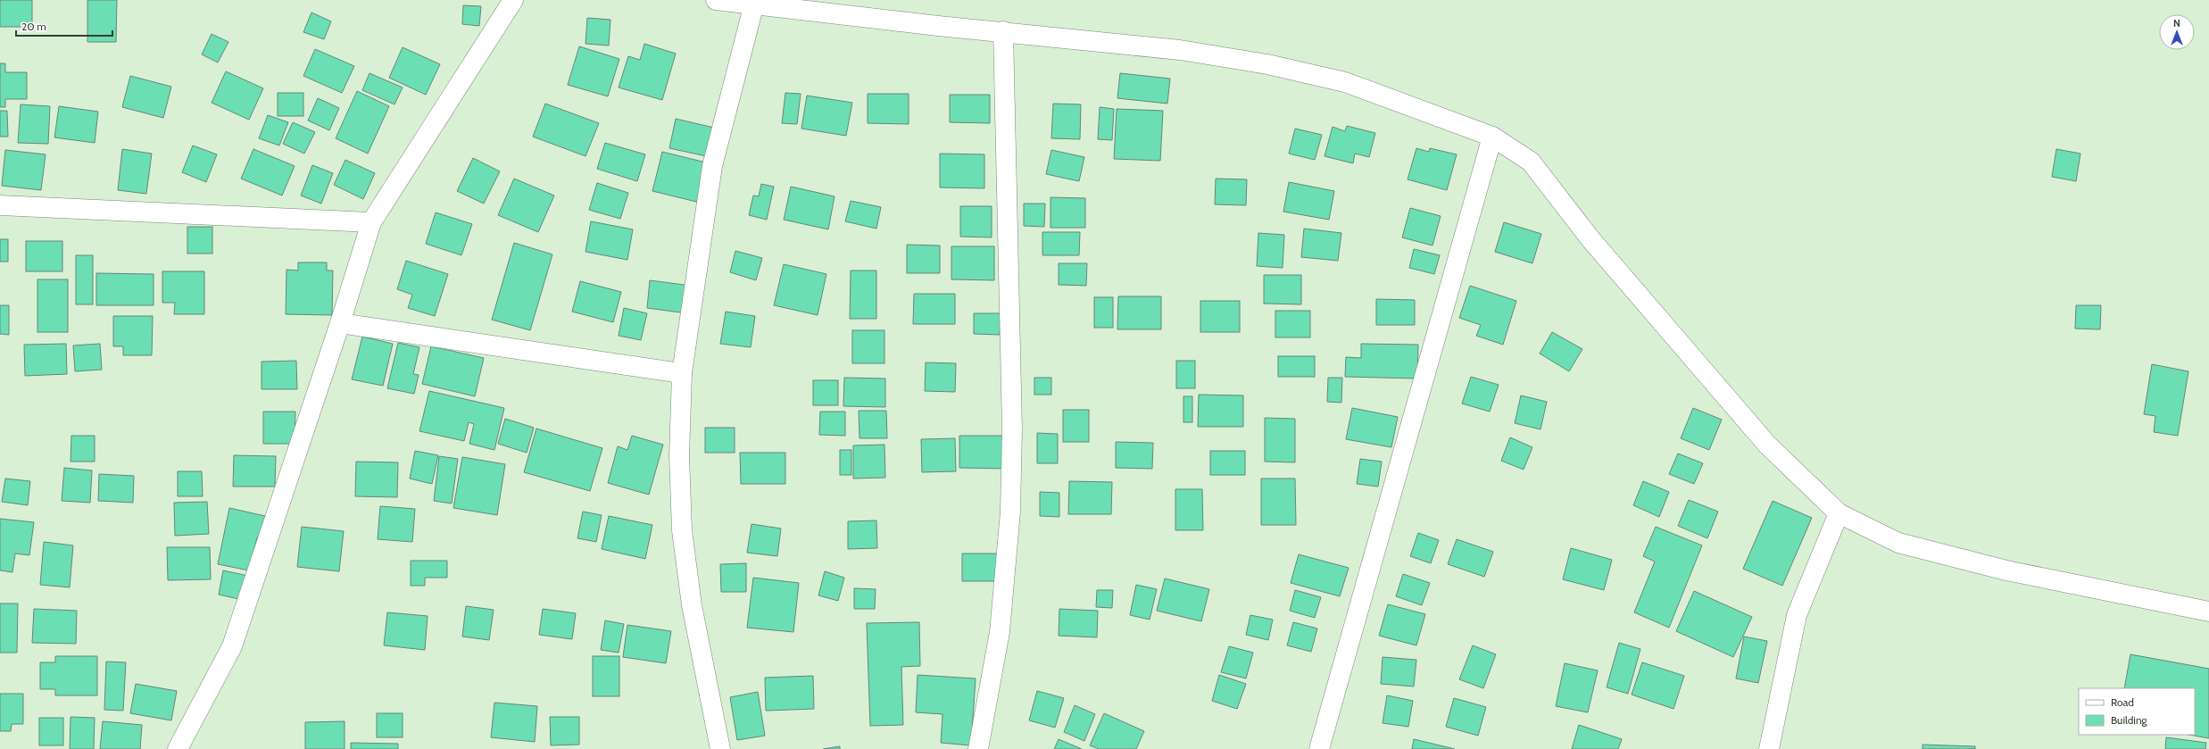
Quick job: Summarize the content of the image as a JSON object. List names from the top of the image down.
{
  "legend": ["Road", "Building"],
  "scale_bar": "20 m",
  "north": "top"
}
